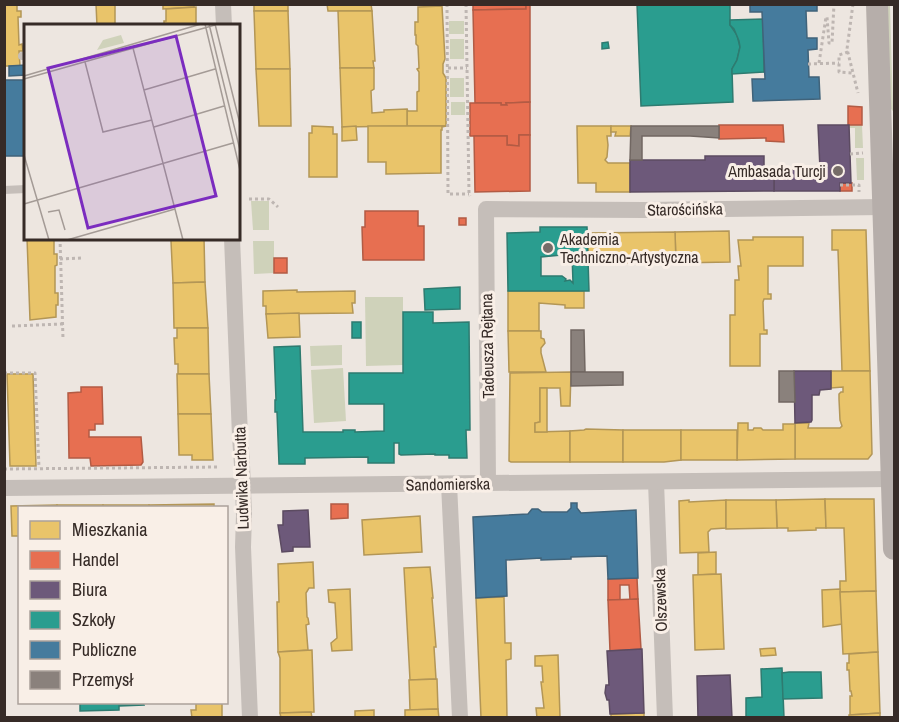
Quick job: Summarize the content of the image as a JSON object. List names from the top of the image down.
{
  "streets": {
    "street": [
      "Starościńska",
      "Tadeusza Rejtana",
      "Ludwika Narbutta",
      "Sandomierska",
      "Olszewska"
    ]
  },
  "crossings": [
    ["Starościńska", "Tadeusza Rejtana"],
    ["Tadeusza Rejtana", "Sandomierska"],
    ["Ludwika Narbutta", "Sandomierska"],
    ["Sandomierska", "Olszewska"]
  ],
  "places": ["Ambasada Turcji", "Akademia Techniczno-Artystyczna"],
  "legend": [
    "Mieszkania",
    "Handel",
    "Biura",
    "Szkoły",
    "Publiczne",
    "Przemysł"
  ]
}
